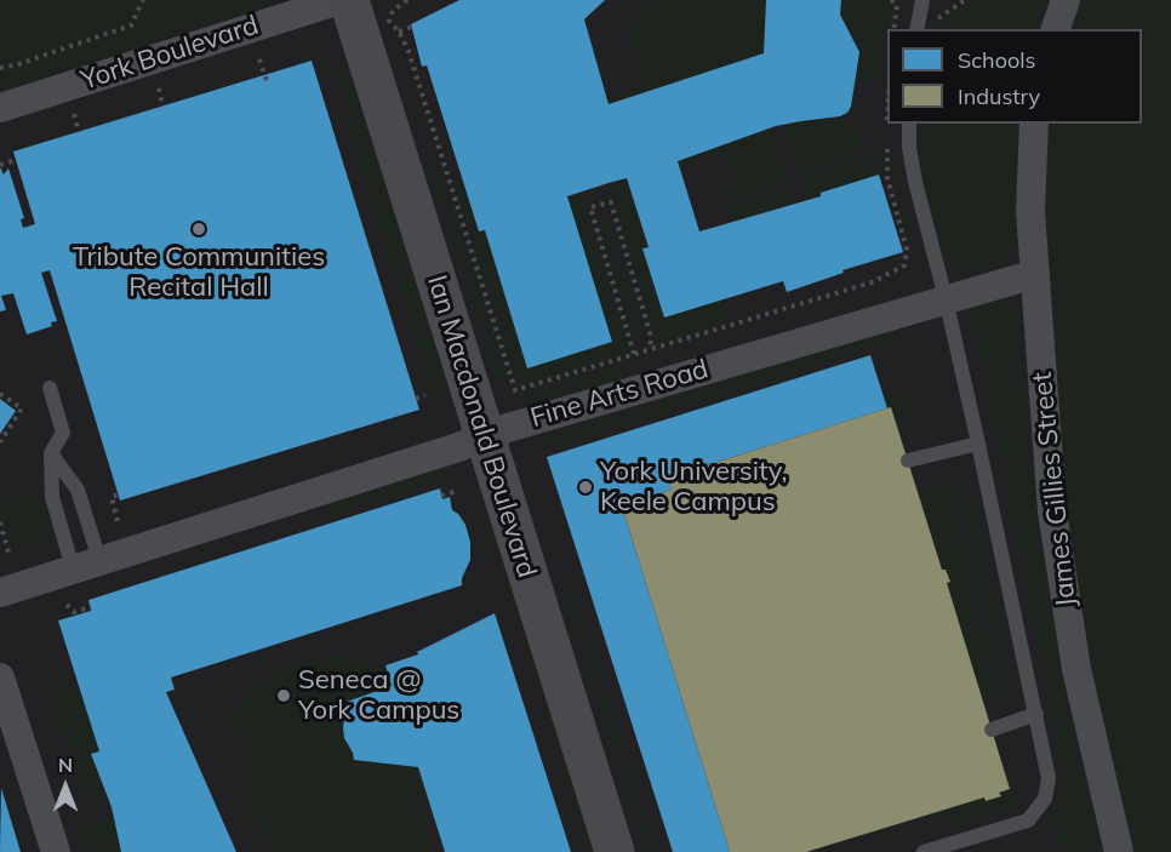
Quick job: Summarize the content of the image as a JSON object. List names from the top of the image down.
{
  "streets": {
    "street": [
      "York Boulevard",
      "Fine Arts Road",
      "Ian Macdonald Boulevard",
      "James Gillies Street"
    ]
  },
  "crossings": [
    ["Fine Arts Road", "Ian Macdonald Boulevard"],
    ["Fine Arts Road", "James Gillies Street"]
  ],
  "places": ["Tribute Communities Recital Hall", "York University, Keele Campus", "Seneca @ York Campus"],
  "legend": ["Schools", "Industry"],
  "north": "top"
}
